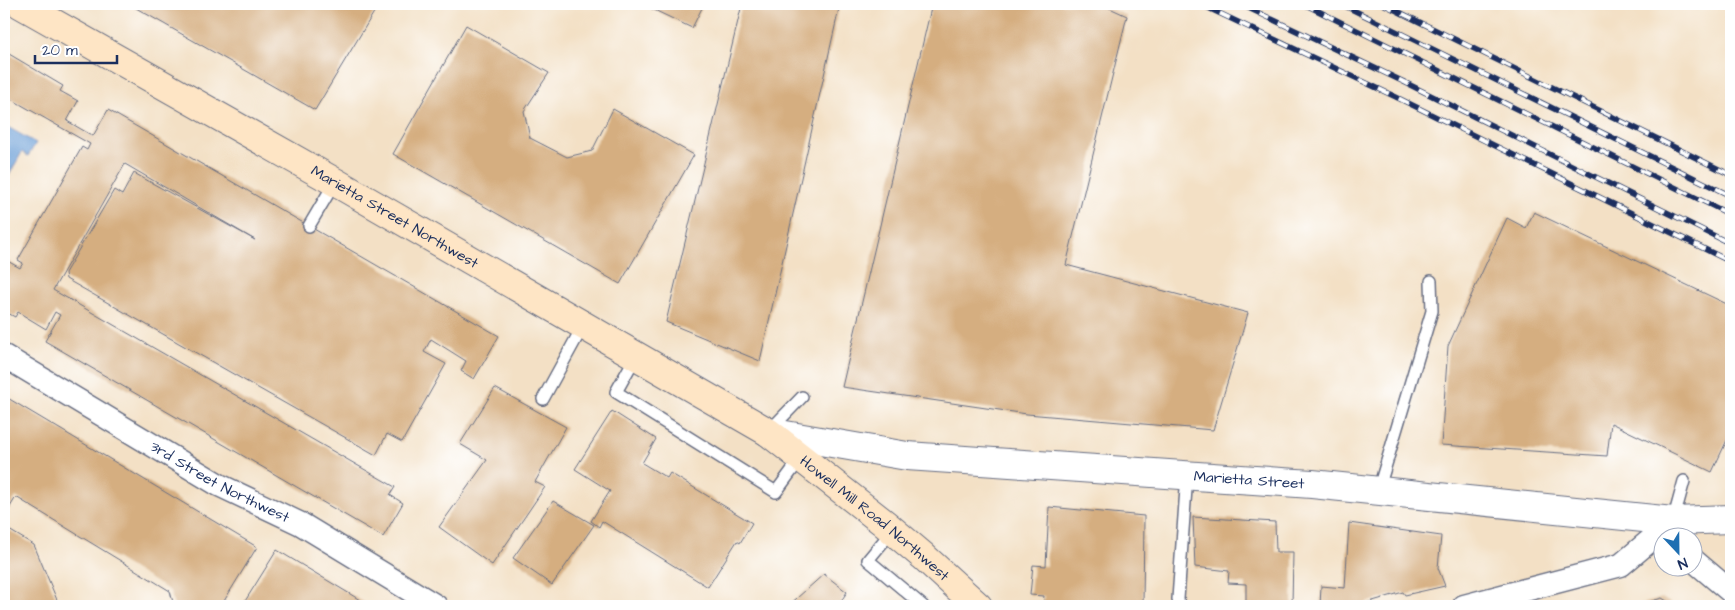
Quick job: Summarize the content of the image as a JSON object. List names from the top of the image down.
{
  "streets": {
    "main road": ["Marietta Street Northwest", "Howell Mill Road Northwest"],
    "street": ["Marietta Street", "3rd Street Northwest"]
  },
  "crossings": [
    ["Marietta Street Northwest", "Marietta Street"],
    ["Marietta Street Northwest", "Howell Mill Road Northwest"],
    ["Marietta Street", "Howell Mill Road Northwest"]
  ],
  "scale_bar": "20 m",
  "north": "bottom"
}
